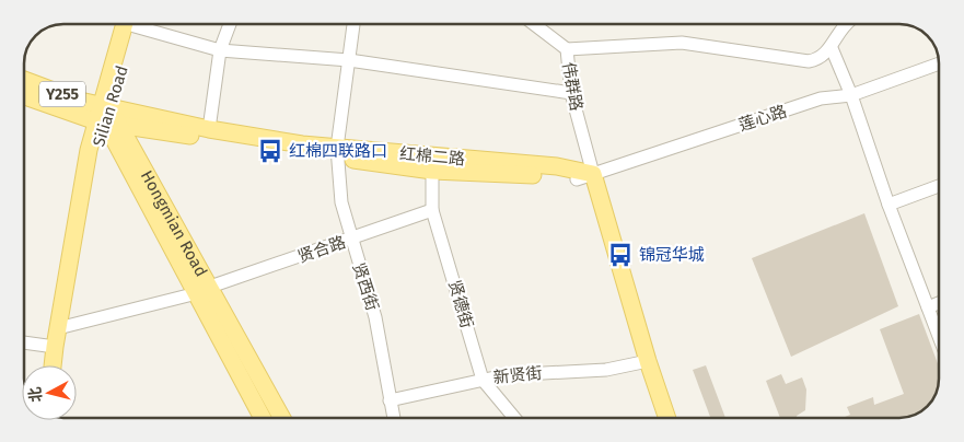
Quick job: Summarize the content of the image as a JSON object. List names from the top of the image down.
{
  "streets": {
    "main road": [
      "Y255",
      "Silian Road",
      "红棉二路",
      "Hongmian Road"
    ],
    "street": [
      "伟群路",
      "莲心路",
      "贤合路",
      "贤西街",
      "贤德街",
      "新贤街"
    ]
  },
  "crossings": [
    ["伟群路", "莲心路"],
    ["伟群路", "红棉二路"],
    ["Y255", "Silian Road"],
    ["Y255", "红棉二路"],
    ["Y255", "Hongmian Road"],
    ["Silian Road", "红棉二路"],
    ["Silian Road", "Hongmian Road"],
    ["Silian Road", "贤合路"],
    ["莲心路", "红棉二路"],
    ["红棉二路", "Hongmian Road"],
    ["红棉二路", "贤西街"],
    ["红棉二路", "贤德街"],
    ["Hongmian Road", "贤合路"],
    ["贤合路", "贤西街"],
    ["贤合路", "贤德街"],
    ["贤西街", "新贤街"],
    ["贤德街", "新贤街"]
  ],
  "places": {
    "bus stop": ["红棉四联路口", "锦冠华城"]
  },
  "north": "left"
}
